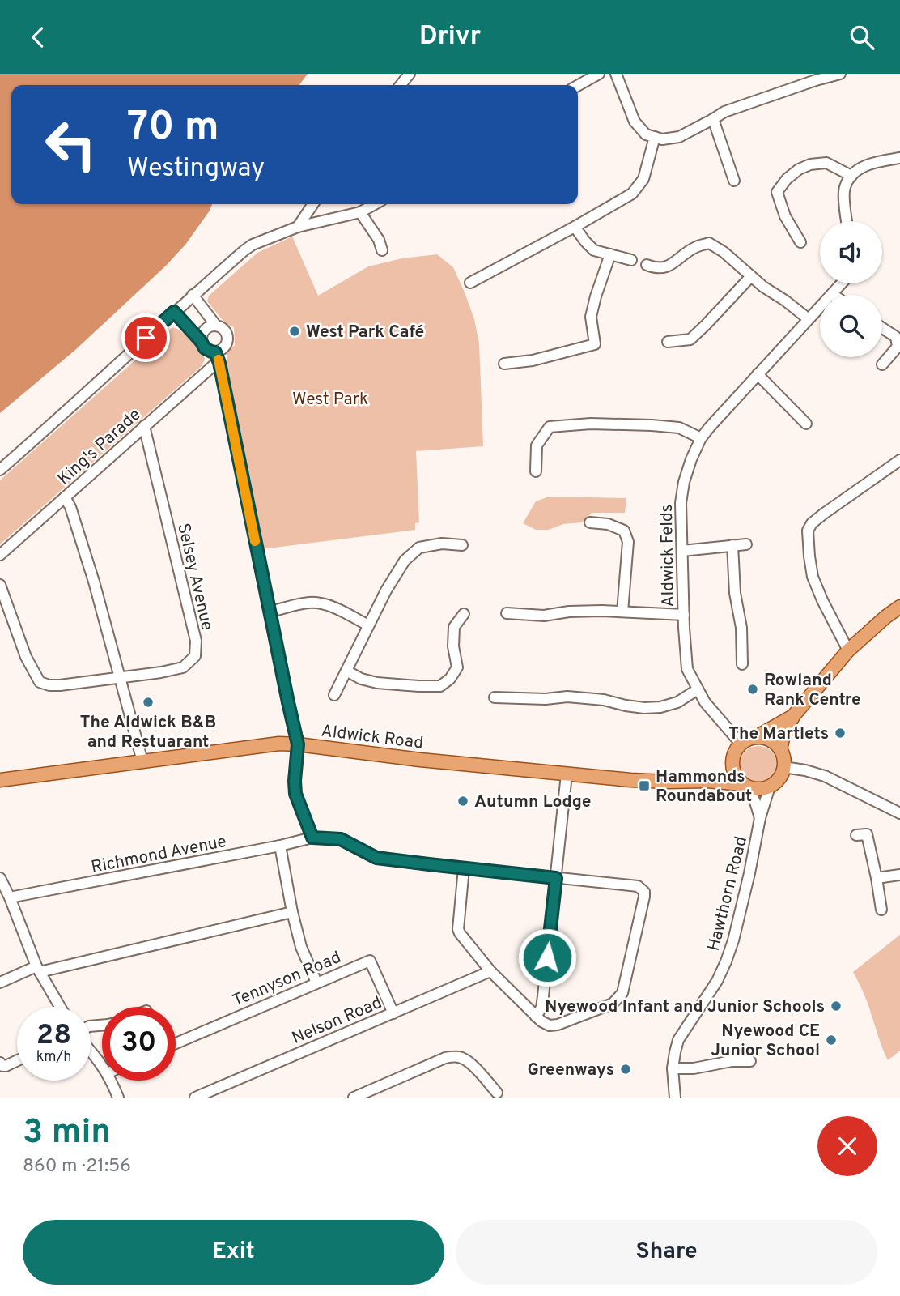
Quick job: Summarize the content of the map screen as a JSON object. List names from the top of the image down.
{
  "streets": {
    "main road": ["Aldwick Road"],
    "street": [
      "King's Parade",
      "Aldwick Felds",
      "Selsey Avenue",
      "Richmond Avenue",
      "Hawthorn Road",
      "Tennyson Road",
      "Nelson Road"
    ]
  },
  "crossings": [
    ["King's Parade", "Selsey Avenue"],
    ["Aldwick Felds", "Aldwick Road"],
    ["Aldwick Felds", "Hawthorn Road"],
    ["Aldwick Road", "Hawthorn Road"],
    ["Tennyson Road", "Nelson Road"]
  ],
  "parks": ["West Park"],
  "places": {
    "other": [
      "West Park Café",
      "Rowland Rank Centre",
      "The Aldwick B&B and Restuarant",
      "The Martlets",
      "Autumn Lodge",
      "Nyewood Infant and Junior Schools",
      "Nyewood CE Junior School",
      "Greenways"
    ],
    "transit": ["Hammonds Roundabout"]
  },
  "page": {
    "header": "Drivr",
    "turn": ["70 m", "Westingway"],
    "speed": "28 km/h",
    "limit": "30",
    "heading": ["3 min", "860 m · 21:56"],
    "buttons": ["Exit", "Share"]
  }
}
